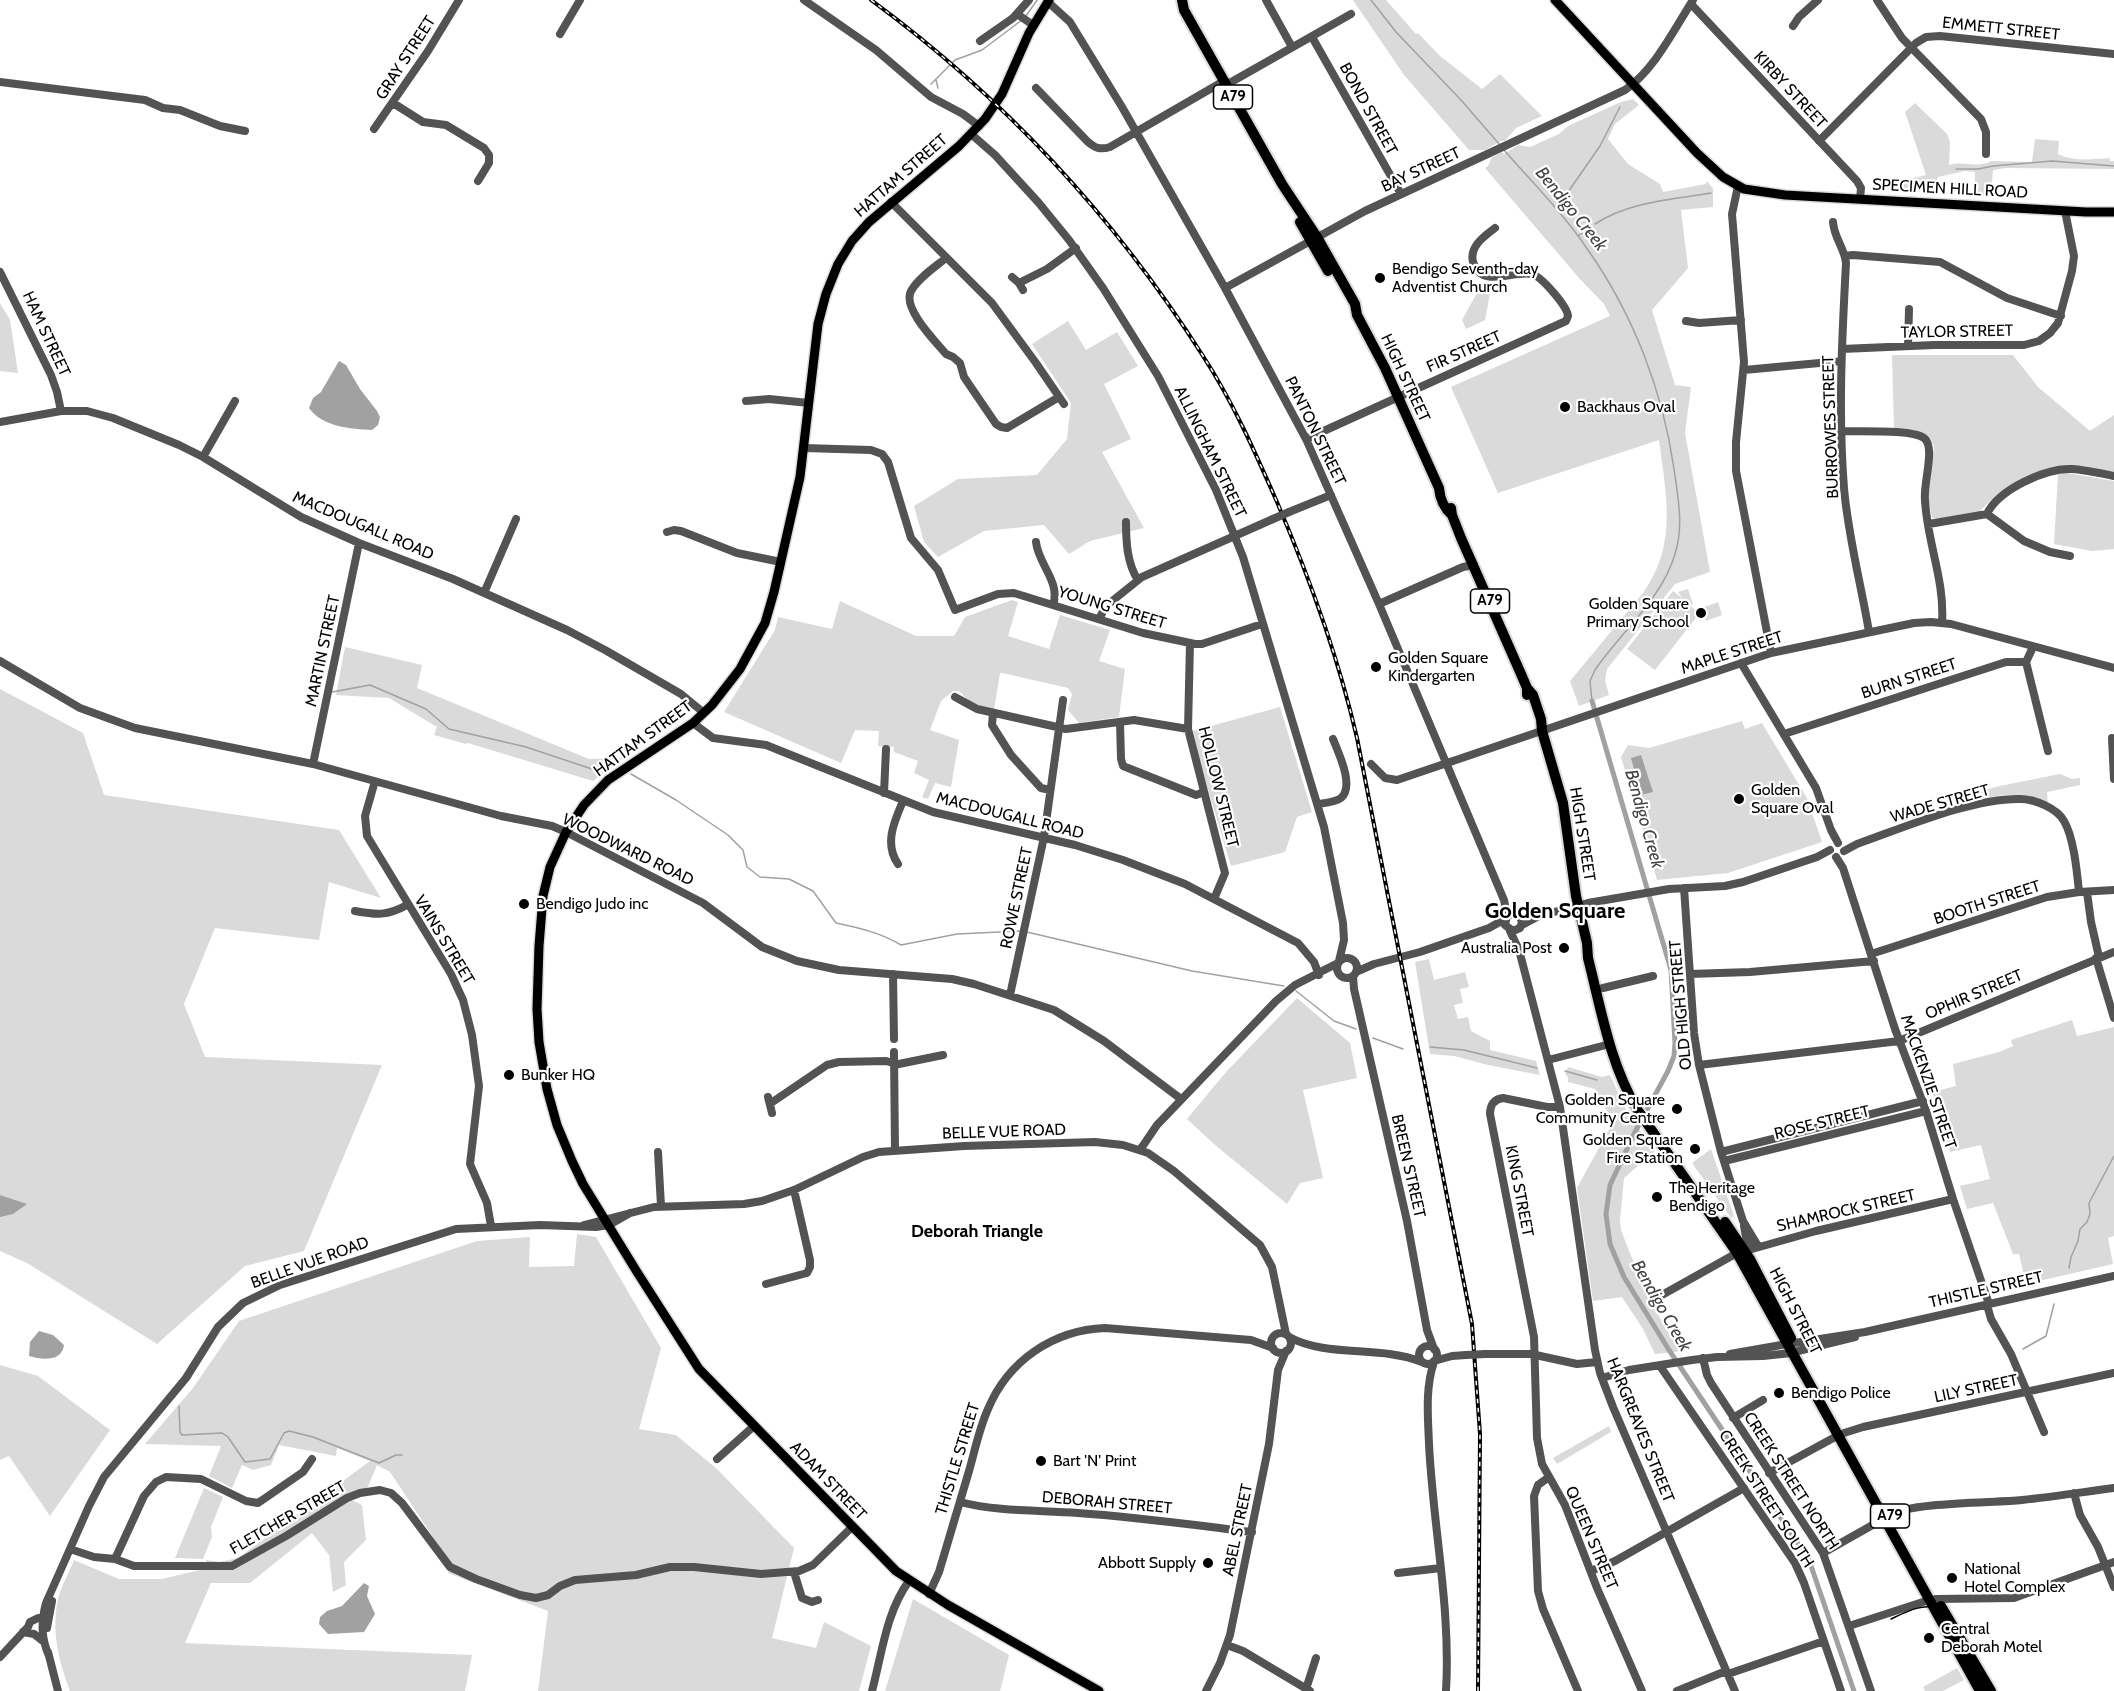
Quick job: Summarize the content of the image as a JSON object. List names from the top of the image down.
{
  "streets": {
    "highway": ["A79", "HIGH STREET"],
    "main road": ["HATTAM STREET", "SPECIMEN HILL ROAD", "ADAM STREET"],
    "street": [
      "EMMETT STREET",
      "GRAY STREET",
      "KIRBY STREET",
      "BOND STREET",
      "BAY STREET",
      "TAYLOR STREET",
      "HAM STREET",
      "FIR STREET",
      "BURROWES STREET",
      "PANTON STREET",
      "ALLINGHAM STREET",
      "MACDOUGALL ROAD",
      "YOUNG STREET",
      "MARTIN STREET",
      "MAPLE STREET",
      "BURN STREET",
      "HOLLOW STREET",
      "WADE STREET",
      "WOODWARD ROAD",
      "ROWE STREET",
      "BOOTH STREET",
      "VAINS STREET",
      "OPHIR STREET",
      "OLD HIGH STREET",
      "MACKENZIE STREET",
      "ROSE STREET",
      "BELLE VUE ROAD",
      "BREEN STREET",
      "KING STREET",
      "SHAMROCK STREET",
      "THISTLE STREET",
      "LILY STREET",
      "HARGREAVES STREET",
      "CREEK STREET NORTH",
      "CREEK STREET SOUTH",
      "DEBORAH STREET",
      "FLETCHER STREET",
      "ABEL STREET",
      "QUEEN STREET"
    ]
  },
  "crossings": [
    ["EMMETT STREET", "KIRBY STREET"],
    ["KIRBY STREET", "SPECIMEN HILL ROAD"],
    ["BOND STREET", "BAY STREET"],
    ["BAY STREET", "HIGH STREET"],
    ["BAY STREET", "PANTON STREET"],
    ["HATTAM STREET", "PANTON STREET"],
    ["HATTAM STREET", "ALLINGHAM STREET"],
    ["HATTAM STREET", "MACDOUGALL ROAD"],
    ["HATTAM STREET", "YOUNG STREET"],
    ["HATTAM STREET", "WOODWARD ROAD"],
    ["HATTAM STREET", "BELLE VUE ROAD"],
    ["HATTAM STREET", "ADAM STREET"],
    ["SPECIMEN HILL ROAD", "TAYLOR STREET"],
    ["TAYLOR STREET", "BURROWES STREET"],
    ["HAM STREET", "MACDOUGALL ROAD"],
    ["FIR STREET", "HIGH STREET"],
    ["FIR STREET", "PANTON STREET"],
    ["HIGH STREET", "MAPLE STREET"],
    ["HIGH STREET", "WADE STREET"],
    ["HIGH STREET", "OLD HIGH STREET"],
    ["HIGH STREET", "SHAMROCK STREET"],
    ["HIGH STREET", "THISTLE STREET"],
    ["HIGH STREET", "LILY STREET"],
    ["BURROWES STREET", "MAPLE STREET"],
    ["PANTON STREET", "MAPLE STREET"],
    ["PANTON STREET", "WADE STREET"],
    ["ALLINGHAM STREET", "YOUNG STREET"],
    ["ALLINGHAM STREET", "BREEN STREET"],
    ["MACDOUGALL ROAD", "MARTIN STREET"],
    ["MACDOUGALL ROAD", "HOLLOW STREET"],
    ["MACDOUGALL ROAD", "ROWE STREET"],
    ["YOUNG STREET", "HOLLOW STREET"],
    ["MARTIN STREET", "WOODWARD ROAD"],
    ["MAPLE STREET", "MACKENZIE STREET"],
    ["BURN STREET", "MACKENZIE STREET"],
    ["WADE STREET", "BOOTH STREET"],
    ["WADE STREET", "OLD HIGH STREET"],
    ["WADE STREET", "MACKENZIE STREET"],
    ["WOODWARD ROAD", "ROWE STREET"],
    ["WOODWARD ROAD", "VAINS STREET"],
    ["BOOTH STREET", "OLD HIGH STREET"],
    ["BOOTH STREET", "MACKENZIE STREET"],
    ["VAINS STREET", "BELLE VUE ROAD"],
    ["OPHIR STREET", "OLD HIGH STREET"],
    ["OPHIR STREET", "MACKENZIE STREET"],
    ["OLD HIGH STREET", "ROSE STREET"],
    ["OLD HIGH STREET", "SHAMROCK STREET"],
    ["MACKENZIE STREET", "ROSE STREET"],
    ["MACKENZIE STREET", "SHAMROCK STREET"],
    ["MACKENZIE STREET", "THISTLE STREET"],
    ["MACKENZIE STREET", "LILY STREET"],
    ["BELLE VUE ROAD", "THISTLE STREET"],
    ["BELLE VUE ROAD", "ADAM STREET"],
    ["BELLE VUE ROAD", "FLETCHER STREET"],
    ["BELLE VUE ROAD", "ABEL STREET"],
    ["KING STREET", "HARGREAVES STREET"],
    ["KING STREET", "QUEEN STREET"],
    ["THISTLE STREET", "HARGREAVES STREET"],
    ["THISTLE STREET", "ADAM STREET"],
    ["THISTLE STREET", "CREEK STREET NORTH"],
    ["THISTLE STREET", "CREEK STREET SOUTH"],
    ["THISTLE STREET", "DEBORAH STREET"],
    ["THISTLE STREET", "ABEL STREET"],
    ["LILY STREET", "CREEK STREET NORTH"],
    ["DEBORAH STREET", "ABEL STREET"]
  ],
  "districts": ["Golden Square", "Deborah Triangle"],
  "water": ["Bendigo Creek"],
  "places": [
    "Bendigo Seventh-day Adventist Church",
    "Backhaus Oval",
    "Golden Square Primary School",
    "Golden Square Kindergarten",
    "Golden Square Oval",
    "Bendigo Judo inc",
    "Australia Post",
    "Bunker HQ",
    "Golden Square Community Centre",
    "Golden Square Fire Station",
    "The Heritage Bendigo",
    "Bendigo Police",
    "Bart 'N' Print",
    "Abbott Supply",
    "National Hotel Complex",
    "Central Deborah Motel"
  ]
}
